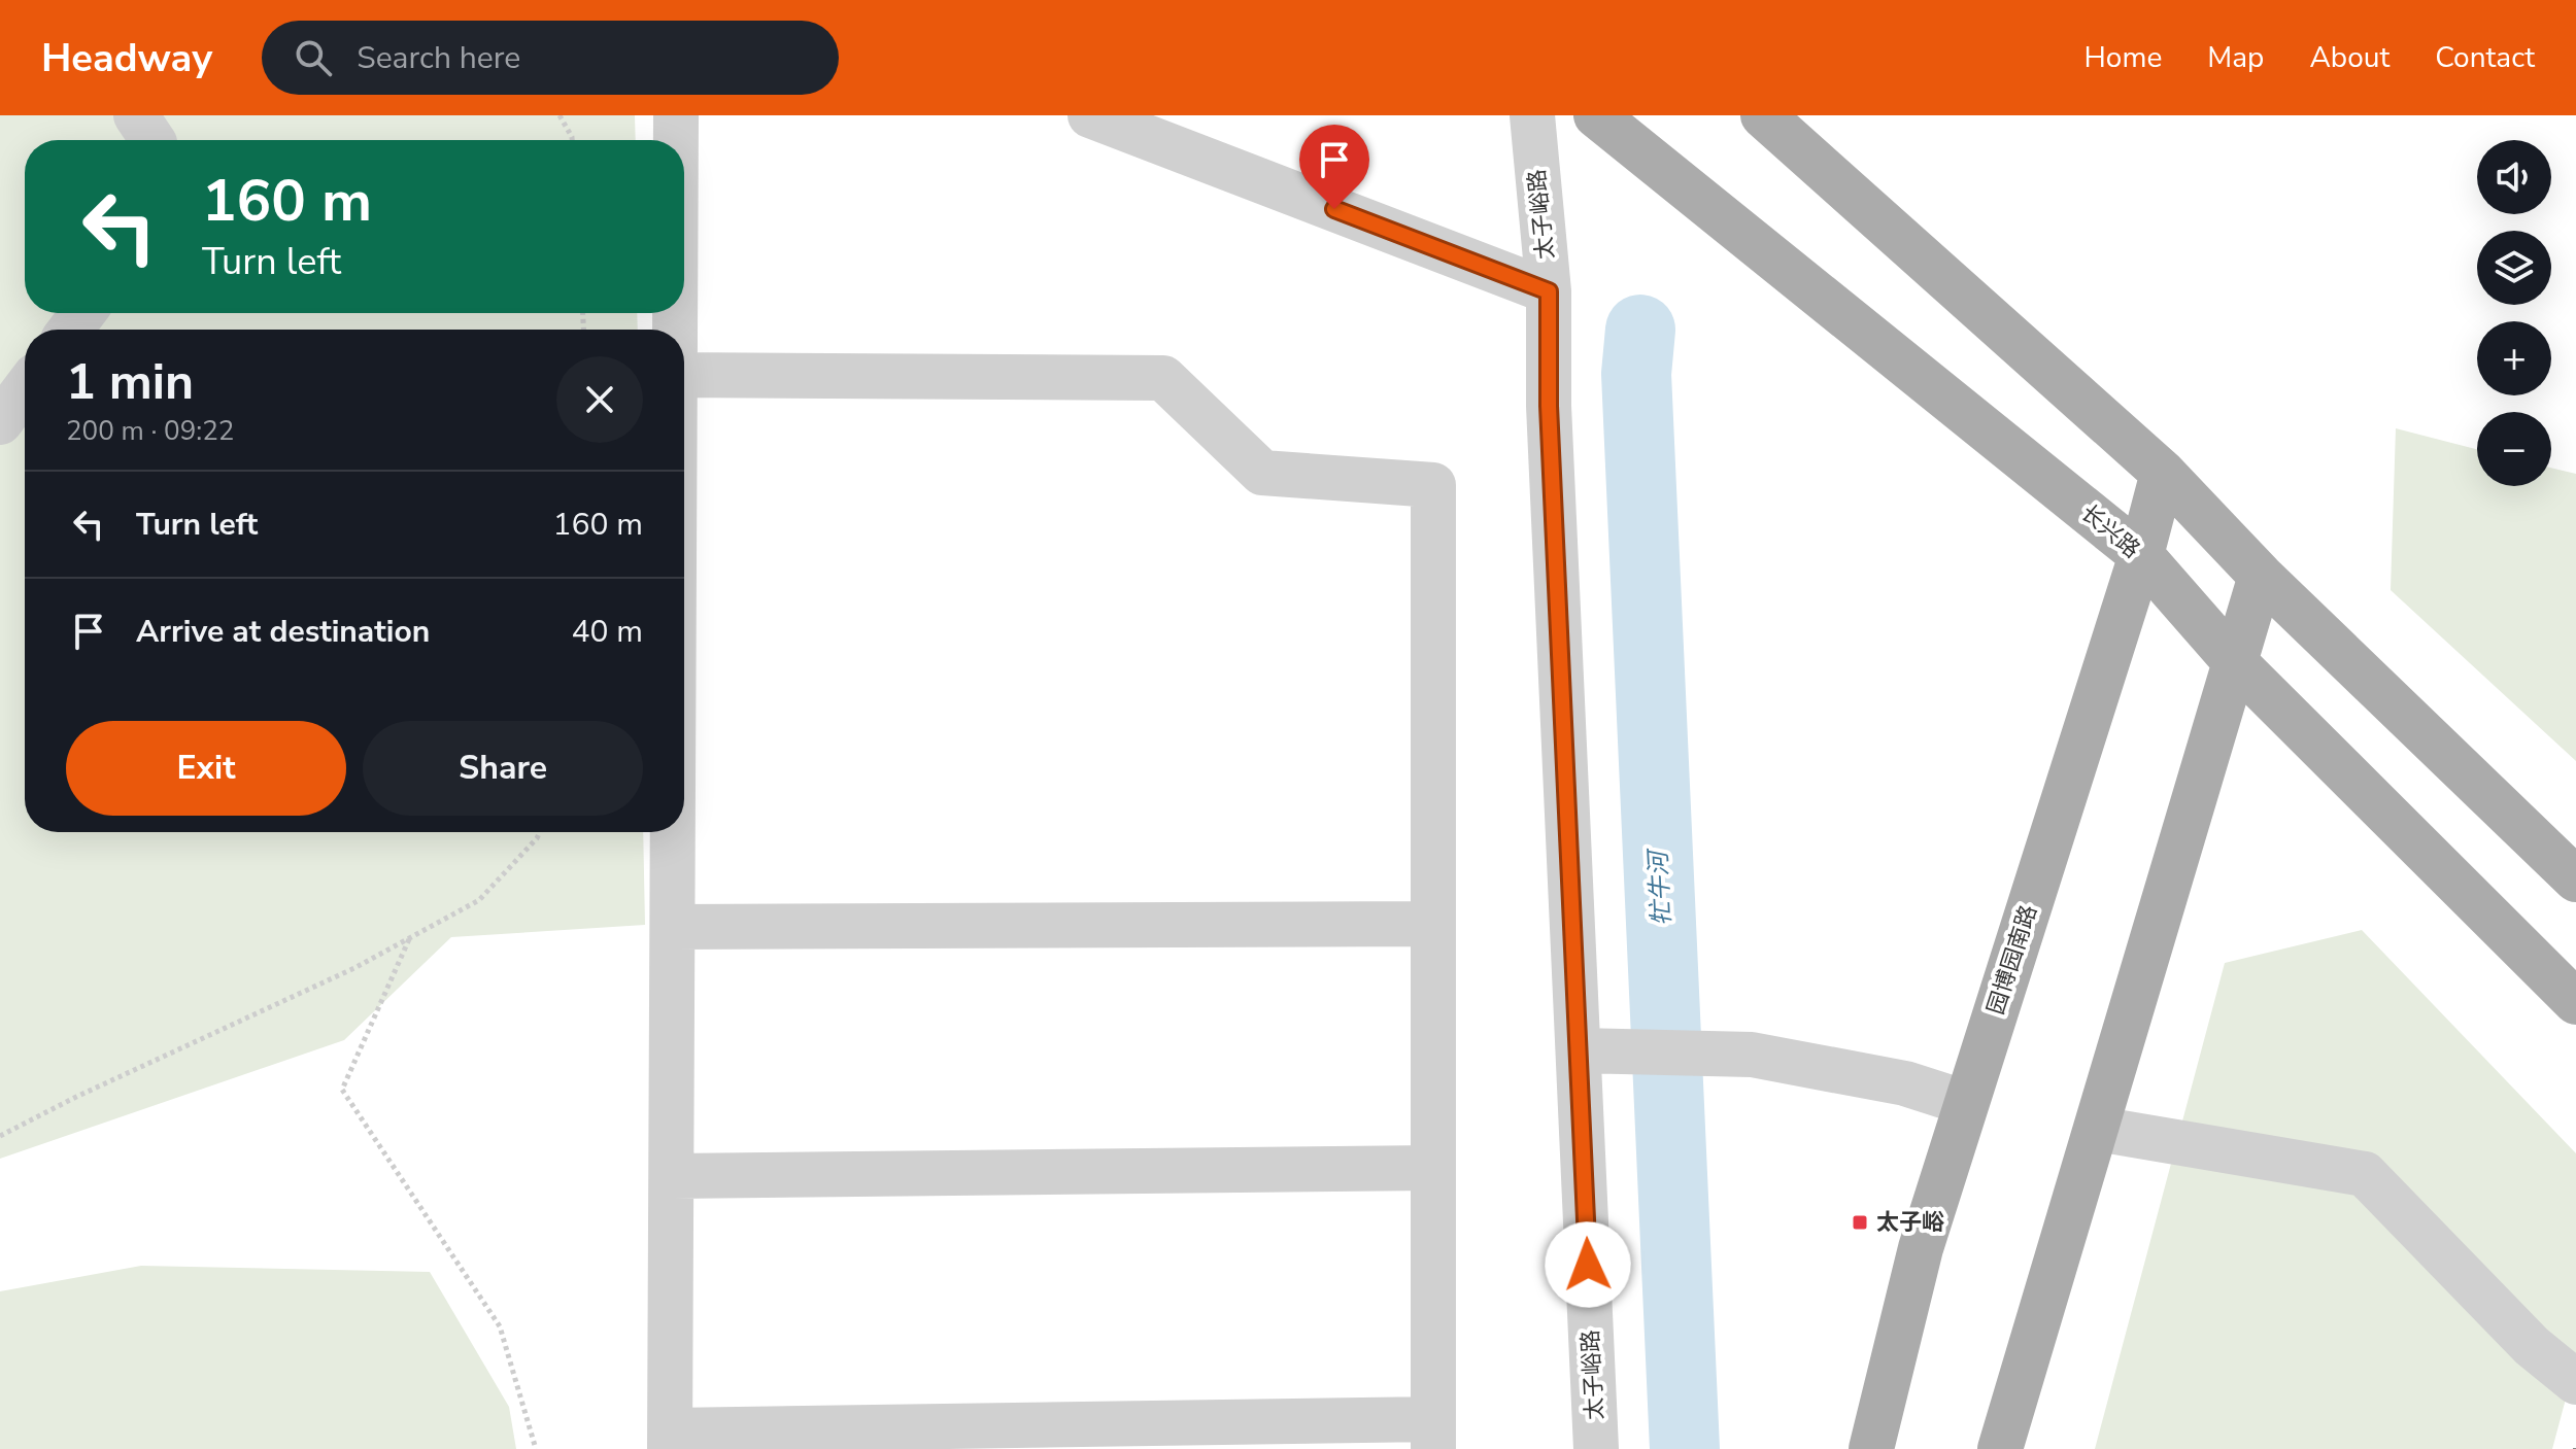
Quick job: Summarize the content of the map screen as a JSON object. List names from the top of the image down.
{
  "streets": {
    "main road": ["长兴路", "园博园南路"],
    "street": ["太子峪路"]
  },
  "crossings": [
    ["长兴路", "园博园南路"]
  ],
  "water": ["牤牛河"],
  "places": {
    "transit": ["太子峪"]
  },
  "page": {
    "header": "Headway",
    "search": "Search here",
    "nav": [
      "Home",
      "Map",
      "About",
      "Contact"
    ],
    "map_buttons": ["+", "−"],
    "turn": ["160 m", "Turn left"],
    "heading": ["1 min", "200 m · 09:22"],
    "list": [
      {
        "name": "Turn left",
        "value": "160 m"
      },
      {
        "name": "Arrive at destination",
        "value": "40 m"
      }
    ],
    "buttons": ["Exit", "Share"]
  }
}
